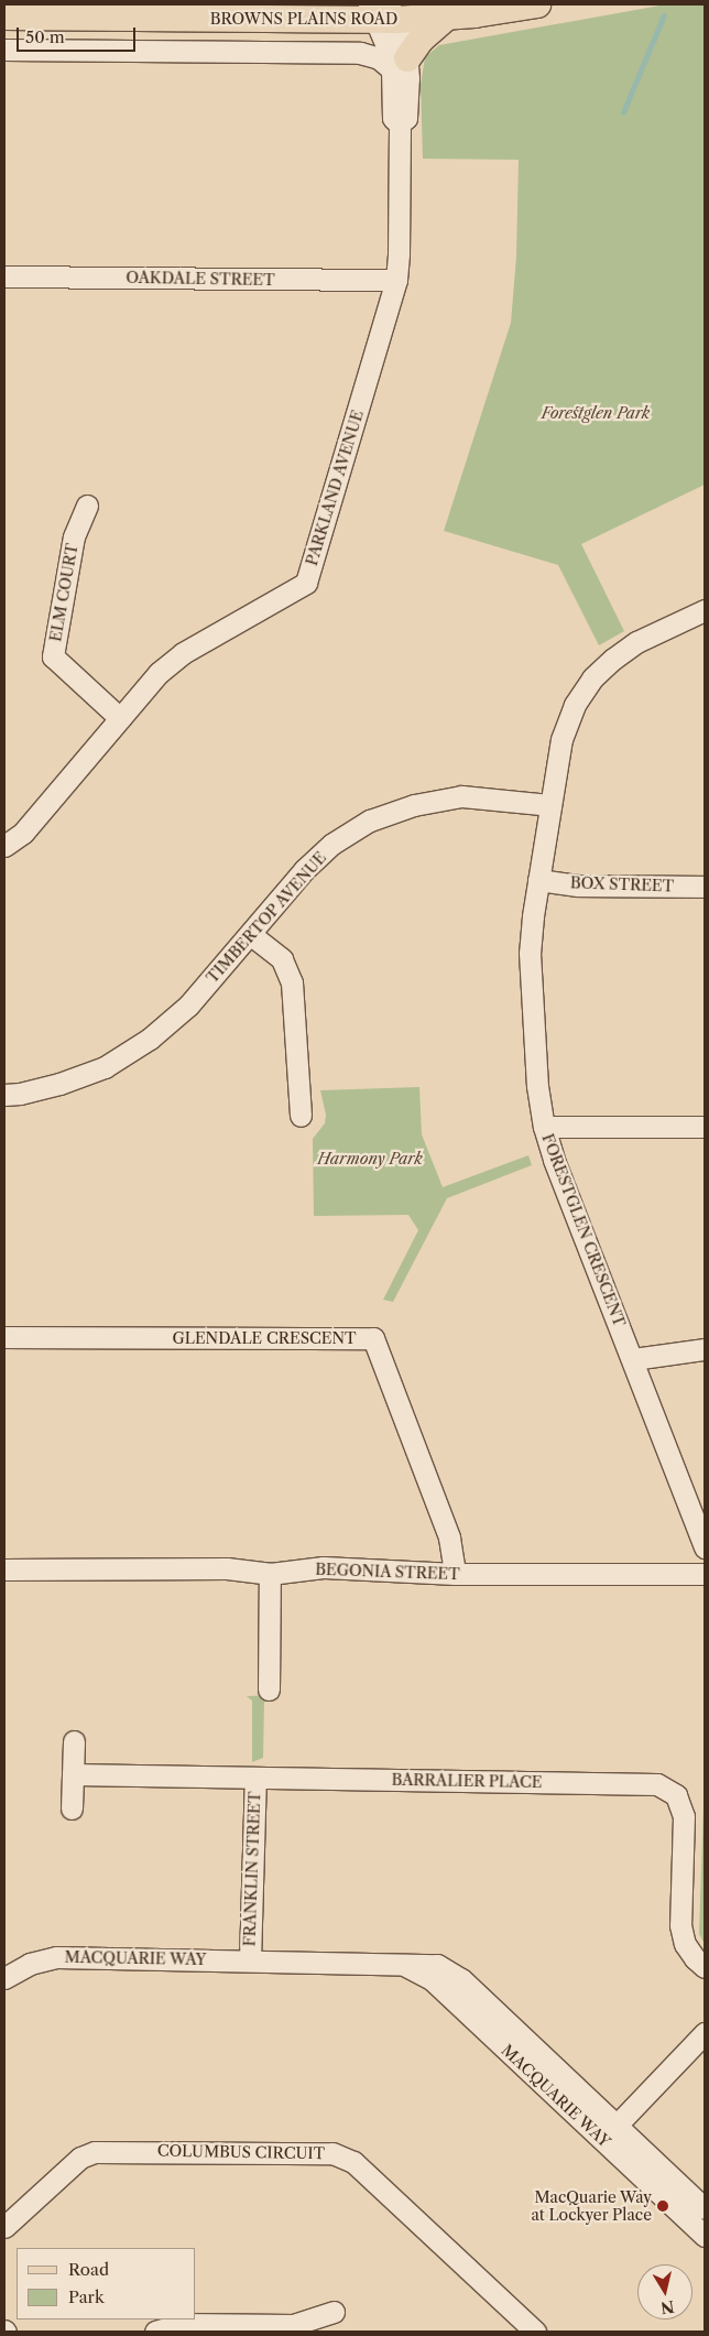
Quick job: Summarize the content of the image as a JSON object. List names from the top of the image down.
{
  "streets": {
    "main road": ["BROWNS PLAINS ROAD"],
    "street": [
      "OAKDALE STREET",
      "PARKLAND AVENUE",
      "ELM COURT",
      "BOX STREET",
      "TIMBERTOP AVENUE",
      "FORESTGLEN CRESCENT",
      "GLENDALE CRESCENT",
      "BEGONIA STREET",
      "BARRALIER PLACE",
      "FRANKLIN STREET",
      "MACQUARIE WAY",
      "COLUMBUS CIRCUIT"
    ]
  },
  "crossings": [
    ["BROWNS PLAINS ROAD", "PARKLAND AVENUE"],
    ["OAKDALE STREET", "PARKLAND AVENUE"],
    ["PARKLAND AVENUE", "ELM COURT"],
    ["BOX STREET", "FORESTGLEN CRESCENT"],
    ["TIMBERTOP AVENUE", "FORESTGLEN CRESCENT"],
    ["GLENDALE CRESCENT", "BEGONIA STREET"],
    ["BARRALIER PLACE", "FRANKLIN STREET"],
    ["FRANKLIN STREET", "MACQUARIE WAY"]
  ],
  "parks": ["Forestglen Park", "Harmony Park"],
  "places": ["MacQuarie Way at Lockyer Place"],
  "legend": ["Road", "Park"],
  "scale_bar": "50 m",
  "north": "bottom"
}
